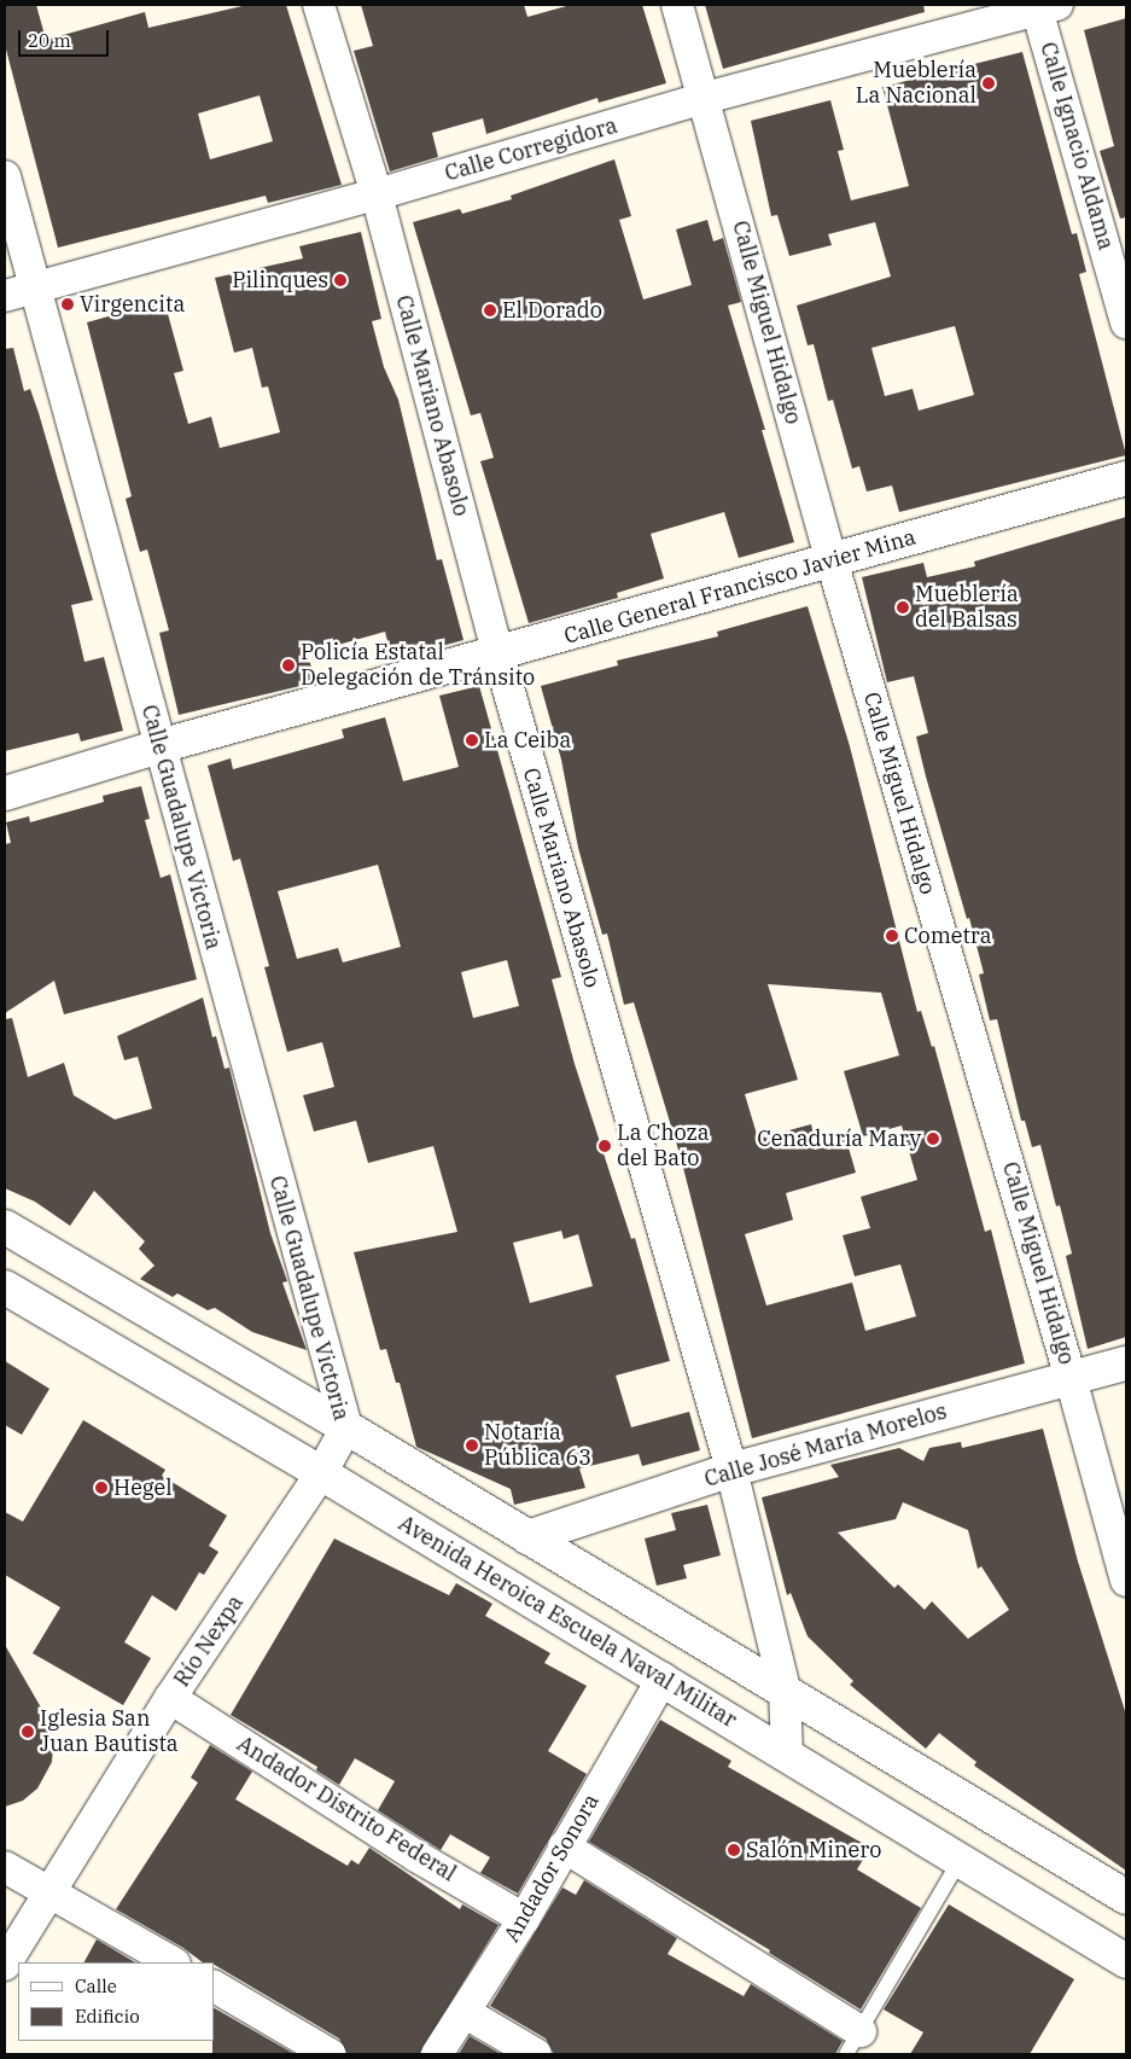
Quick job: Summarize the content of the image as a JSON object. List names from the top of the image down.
{
  "streets": {
    "street": [
      "Calle Ignacio Aldama",
      "Calle Corregidora",
      "Calle Miguel Hidalgo",
      "Calle Mariano Abasolo",
      "Calle General Francisco Javier Mina",
      "Calle Guadalupe Victoria",
      "Calle José María Morelos",
      "Avenida Heroica Escuela Naval Militar",
      "Río Nexpa",
      "Andador Distrito Federal",
      "Andador Sonora"
    ]
  },
  "crossings": [
    ["Calle Ignacio Aldama", "Calle Corregidora"],
    ["Calle Corregidora", "Calle Miguel Hidalgo"],
    ["Calle Corregidora", "Calle Mariano Abasolo"],
    ["Calle Corregidora", "Calle Guadalupe Victoria"],
    ["Calle Miguel Hidalgo", "Calle General Francisco Javier Mina"],
    ["Calle Miguel Hidalgo", "Calle José María Morelos"],
    ["Calle Mariano Abasolo", "Calle General Francisco Javier Mina"],
    ["Calle Mariano Abasolo", "Calle José María Morelos"],
    ["Calle Mariano Abasolo", "Avenida Heroica Escuela Naval Militar"],
    ["Calle General Francisco Javier Mina", "Calle Guadalupe Victoria"],
    ["Calle Guadalupe Victoria", "Avenida Heroica Escuela Naval Militar"],
    ["Calle Guadalupe Victoria", "Río Nexpa"],
    ["Avenida Heroica Escuela Naval Militar", "Río Nexpa"],
    ["Avenida Heroica Escuela Naval Militar", "Andador Sonora"],
    ["Río Nexpa", "Andador Distrito Federal"],
    ["Andador Distrito Federal", "Andador Sonora"]
  ],
  "places": [
    "Mueblería La Nacional",
    "Pilinques",
    "Virgencita",
    "El Dorado",
    "Mueblería del Balsas",
    "Policía Estatal Delegación de Tránsito",
    "La Ceiba",
    "Cometra",
    "Cenaduría Mary",
    "La Choza del Bato",
    "Notaría Pública 63",
    "Hegel",
    "Iglesia San Juan Bautista",
    "Salón Minero"
  ],
  "legend": ["Calle", "Edificio"],
  "scale_bar": "20 m"
}
